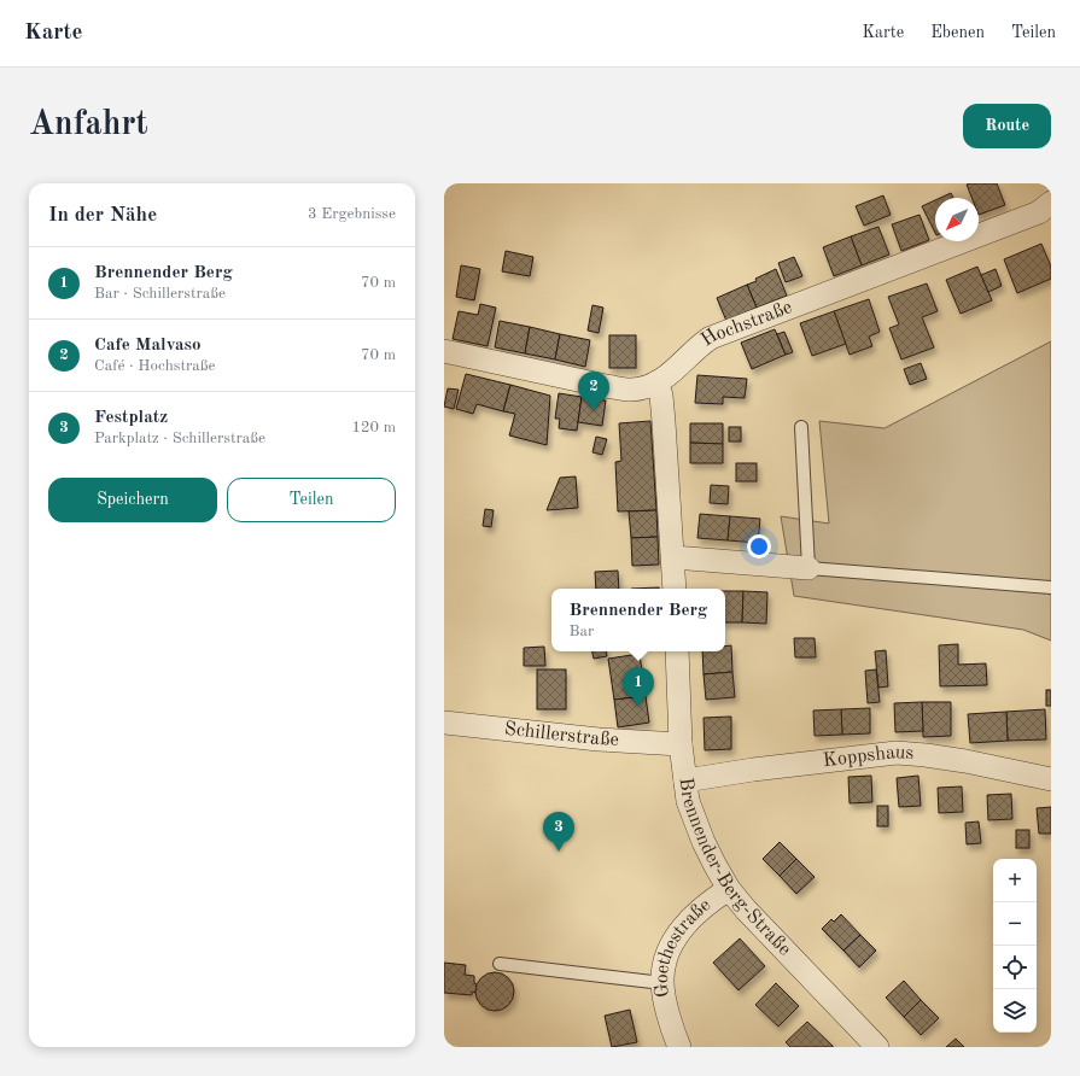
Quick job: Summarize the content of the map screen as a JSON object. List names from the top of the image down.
{
  "streets": {
    "street": [
      "Hochstraße",
      "Schillerstraße",
      "Koppshaus",
      "Brennender-Berg-Straße",
      "Goethestraße"
    ]
  },
  "crossings": [
    ["Schillerstraße", "Brennender-Berg-Straße"],
    ["Koppshaus", "Brennender-Berg-Straße"],
    ["Brennender-Berg-Straße", "Goethestraße"]
  ],
  "north": "bottom left",
  "page": {
    "header": "Karte",
    "nav": ["Karte", "Ebenen", "Teilen"],
    "buttons": [
      "Route",
      ["Speichern", "Teilen"]
    ],
    "title": "Anfahrt",
    "heading": ["In der Nähe", "3 Ergebnisse"],
    "list": [
      {
        "mark": "1",
        "name": "Brennender Berg",
        "note": "Bar · Schillerstraße",
        "value": "70 m"
      },
      {
        "mark": "2",
        "name": "Cafe Malvaso",
        "note": "Café · Hochstraße",
        "value": "70 m"
      },
      {
        "mark": "3",
        "name": "Festplatz",
        "note": "Parkplatz · Schillerstraße",
        "value": "120 m"
      }
    ],
    "pins": ["2", "1", "3"],
    "popup": ["Brennender Berg", "Bar"],
    "map_buttons": ["+", "−"]
  }
}
